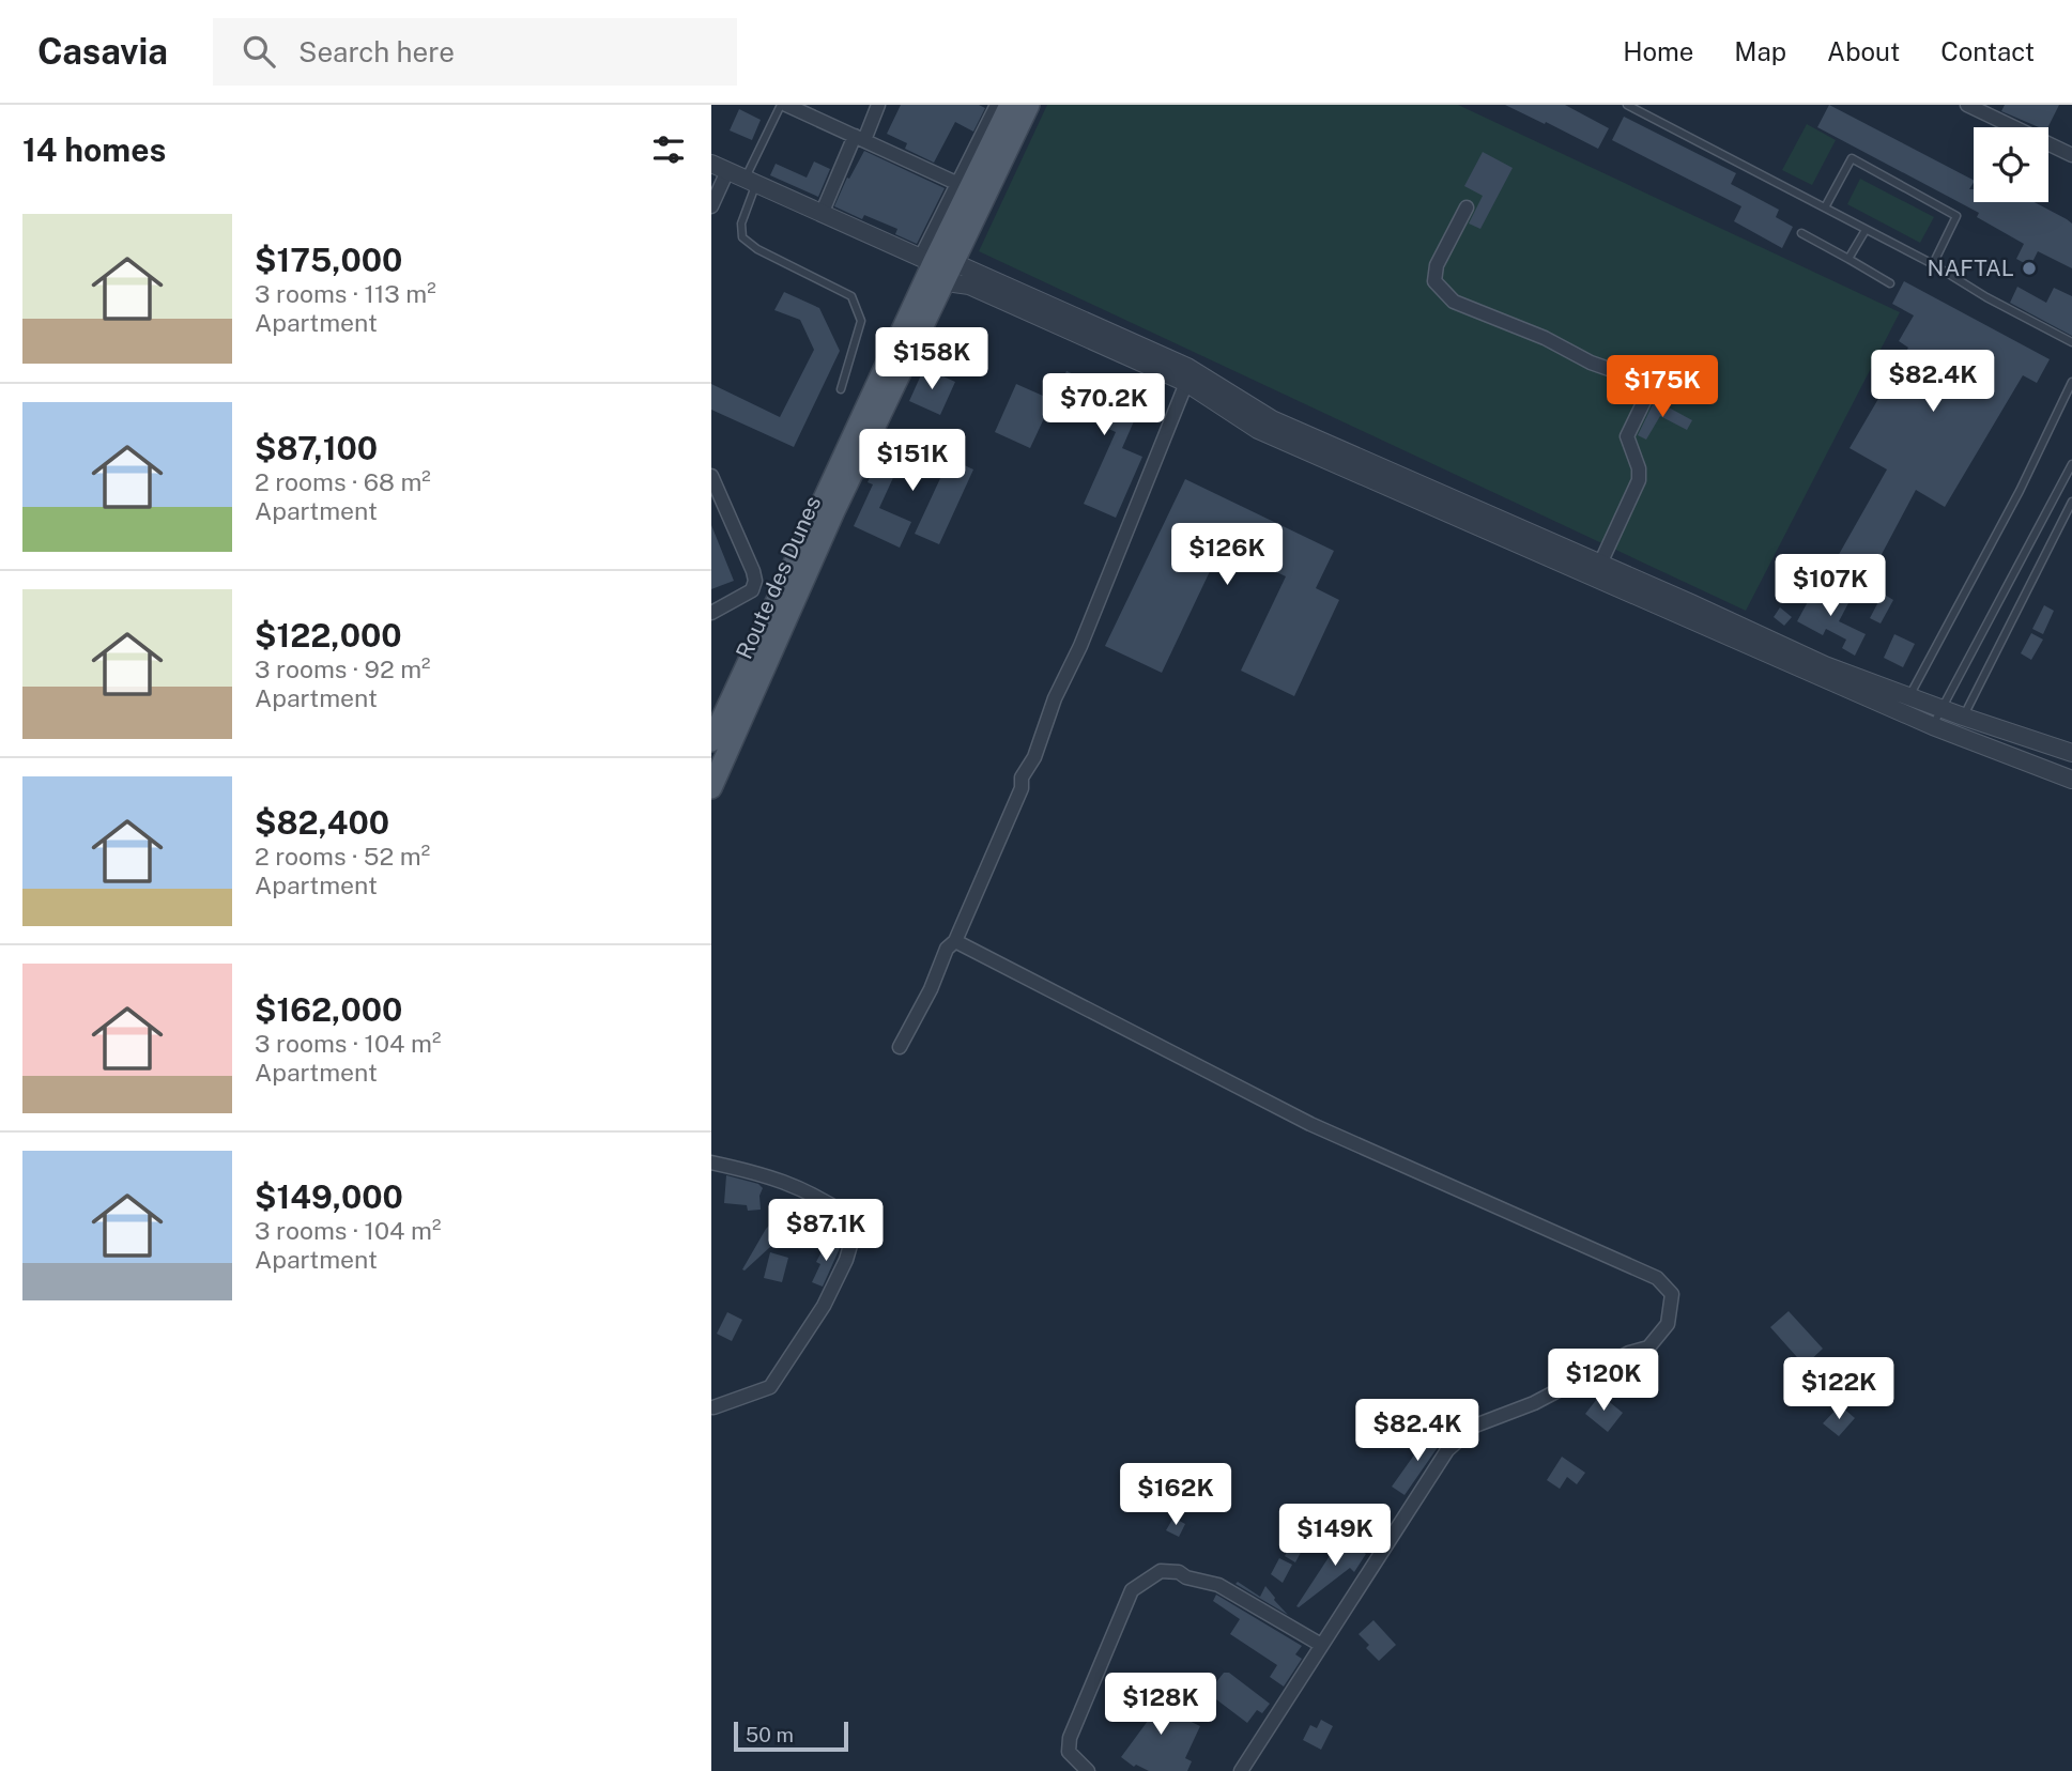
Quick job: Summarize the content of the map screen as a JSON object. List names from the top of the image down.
{
  "streets": {
    "main road": ["Route des Dunes"]
  },
  "places": ["NAFTAL"],
  "scale_bar": "50 m",
  "page": {
    "header": "Casavia",
    "search": "Search here",
    "nav": [
      "Home",
      "Map",
      "About",
      "Contact"
    ],
    "heading": "14 homes",
    "list": [
      {
        "name": "$175,000",
        "note": "3 rooms · 113 m² · Apartment"
      },
      {
        "name": "$87,100",
        "note": "2 rooms · 68 m² · Apartment"
      },
      {
        "name": "$122,000",
        "note": "3 rooms · 92 m² · Apartment"
      },
      {
        "name": "$82,400",
        "note": "2 rooms · 52 m² · Apartment"
      },
      {
        "name": "$162,000",
        "note": "3 rooms · 104 m² · Apartment"
      },
      {
        "name": "$149,000",
        "note": "3 rooms · 104 m² · Apartment"
      }
    ],
    "price": [
      "$158K",
      "$82.4K",
      "$175K",
      "$70.2K",
      "$151K",
      "$126K",
      "$107K",
      "$87.1K",
      "$120K",
      "$122K",
      "$82.4K",
      "$162K",
      "$149K",
      "$128K"
    ],
    "scale": "50 m"
  }
}
